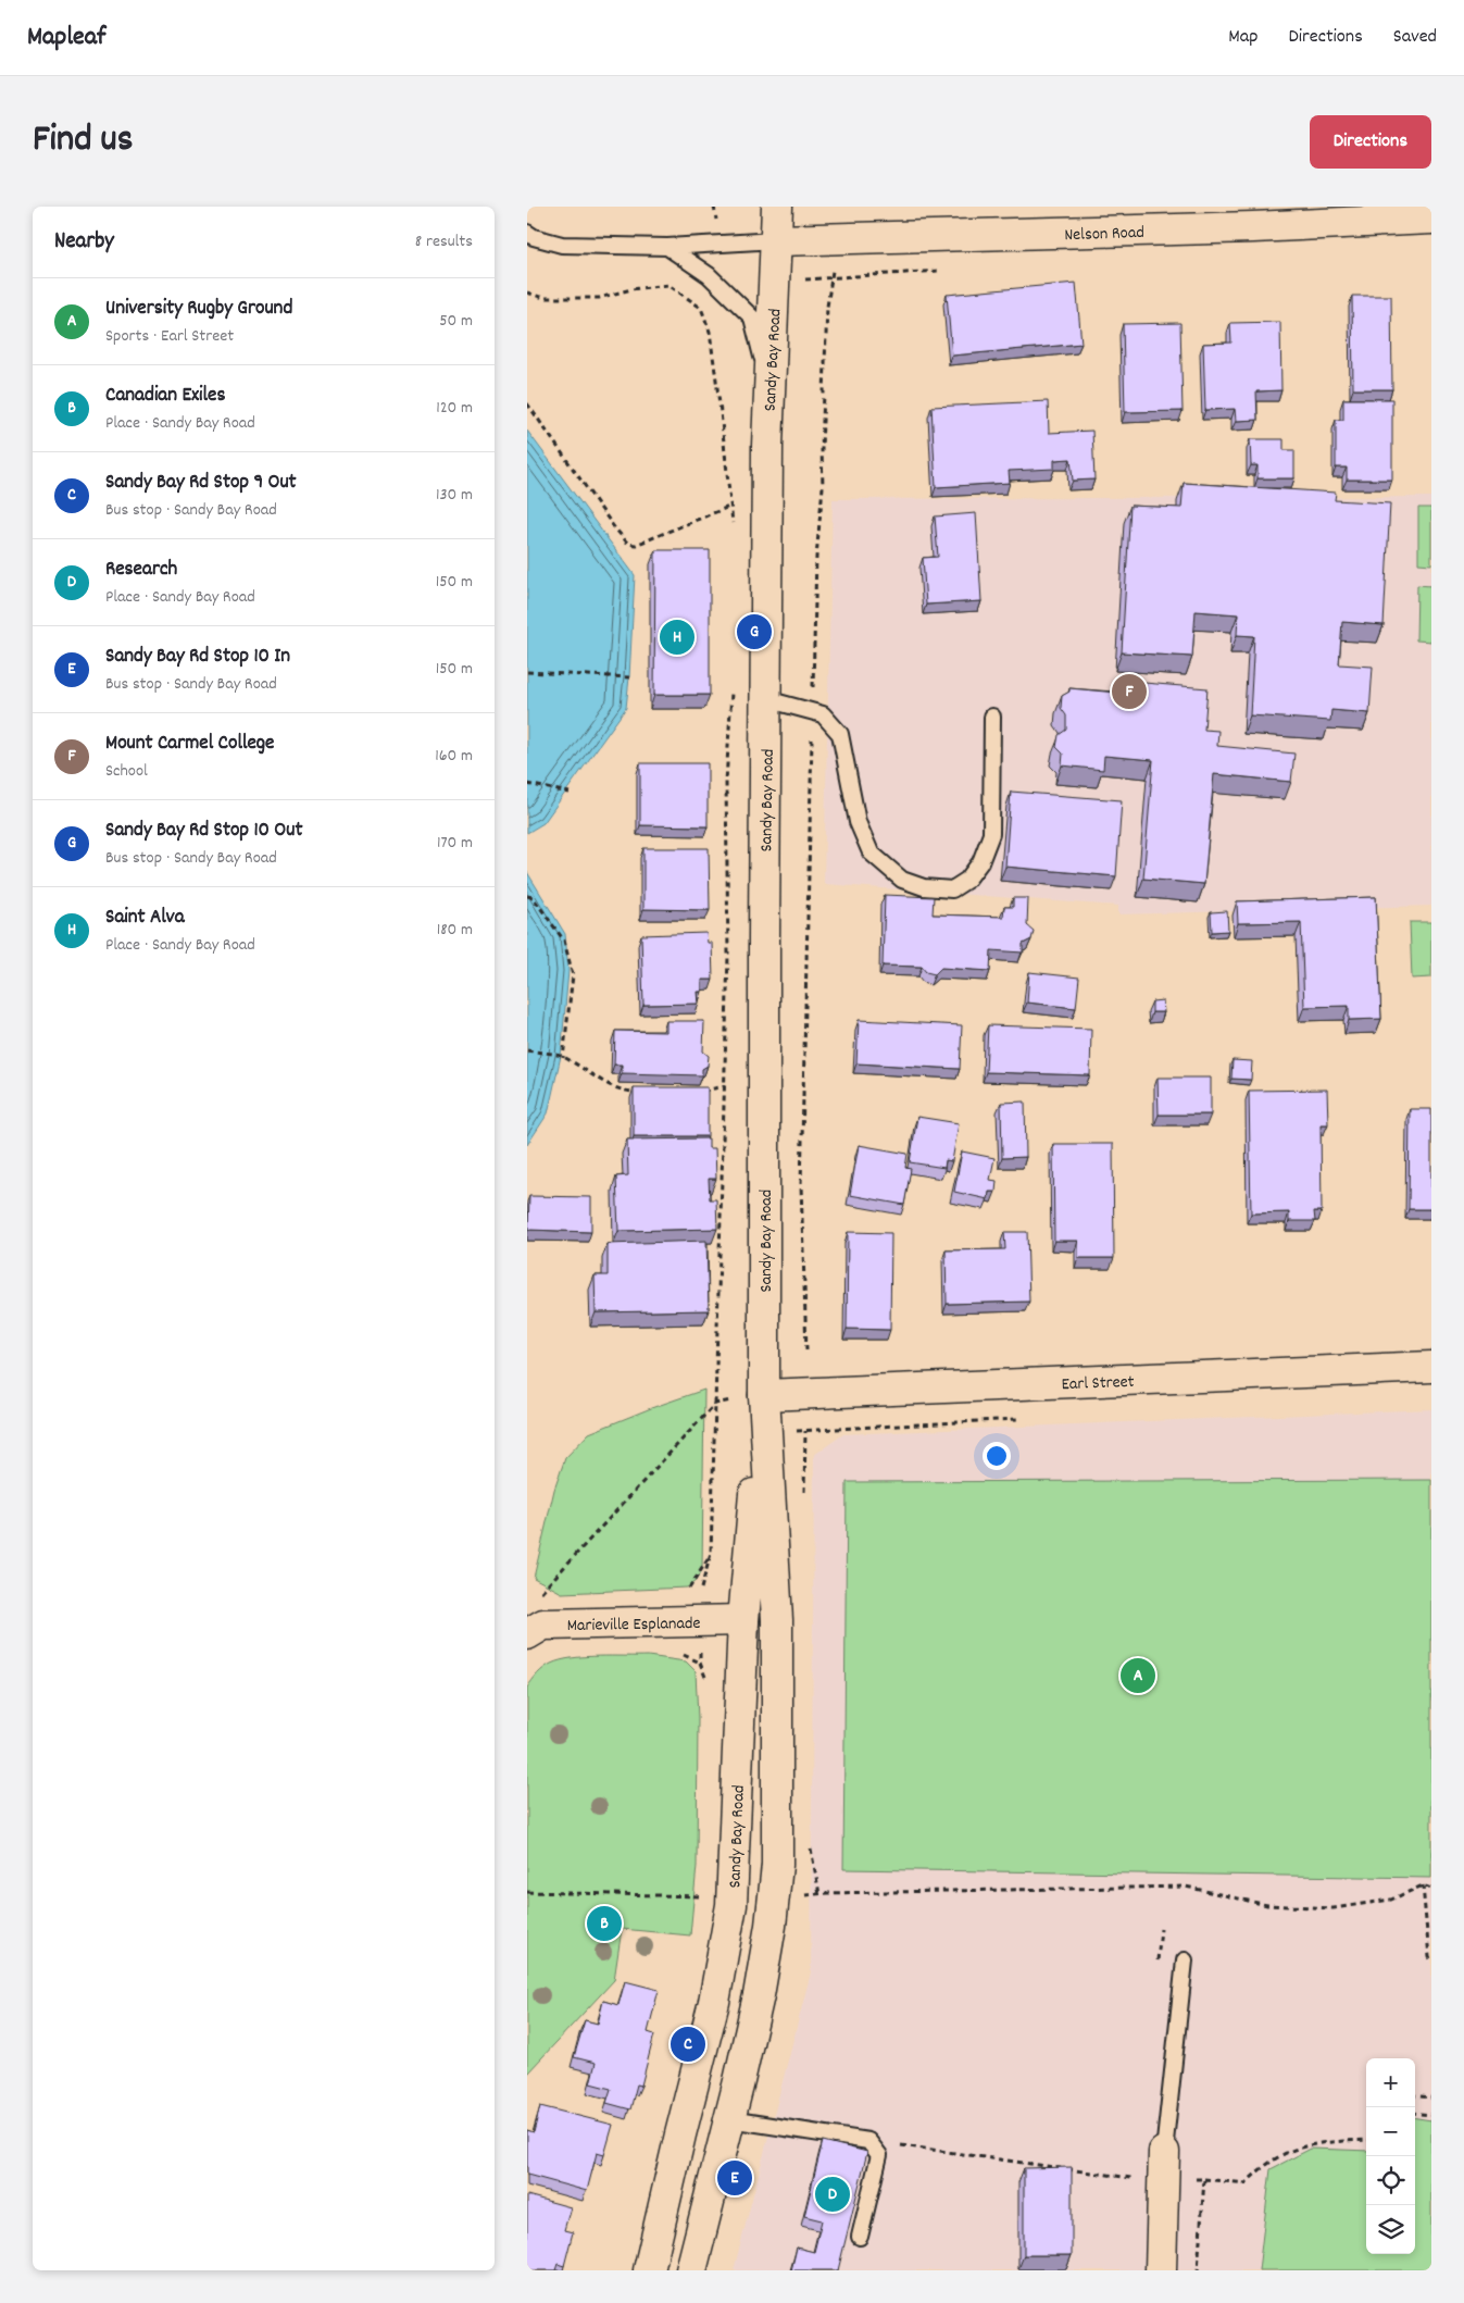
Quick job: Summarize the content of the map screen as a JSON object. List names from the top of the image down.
{
  "streets": {
    "main road": [
      "Nelson Road",
      "Sandy Bay Road",
      "Earl Street",
      "Marieville Esplanade"
    ]
  },
  "crossings": [
    ["Nelson Road", "Sandy Bay Road"],
    ["Sandy Bay Road", "Earl Street"],
    ["Sandy Bay Road", "Marieville Esplanade"]
  ],
  "page": {
    "header": "Mapleaf",
    "nav": ["Map", "Directions", "Saved"],
    "title": "Find us",
    "buttons": "Directions",
    "heading": ["Nearby", "8 results"],
    "list": [
      {
        "mark": "A",
        "name": "University Rugby Ground",
        "note": "Sports · Earl Street",
        "value": "50 m"
      },
      {
        "mark": "B",
        "name": "Canadian Exiles",
        "note": "Place · Sandy Bay Road",
        "value": "120 m"
      },
      {
        "mark": "C",
        "name": "Sandy Bay Rd Stop 9 Out",
        "note": "Bus stop · Sandy Bay Road",
        "value": "130 m"
      },
      {
        "mark": "D",
        "name": "Research",
        "note": "Place · Sandy Bay Road",
        "value": "150 m"
      },
      {
        "mark": "E",
        "name": "Sandy Bay Rd Stop 10 In",
        "note": "Bus stop · Sandy Bay Road",
        "value": "150 m"
      },
      {
        "mark": "F",
        "name": "Mount Carmel College",
        "note": "School",
        "value": "160 m"
      },
      {
        "mark": "G",
        "name": "Sandy Bay Rd Stop 10 Out",
        "note": "Bus stop · Sandy Bay Road",
        "value": "170 m"
      },
      {
        "mark": "H",
        "name": "Saint Alva",
        "note": "Place · Sandy Bay Road",
        "value": "180 m"
      }
    ],
    "pins": [
      "G",
      "H",
      "F",
      "A",
      "B",
      "C",
      "E",
      "D"
    ],
    "map_buttons": ["+", "−"]
  }
}
